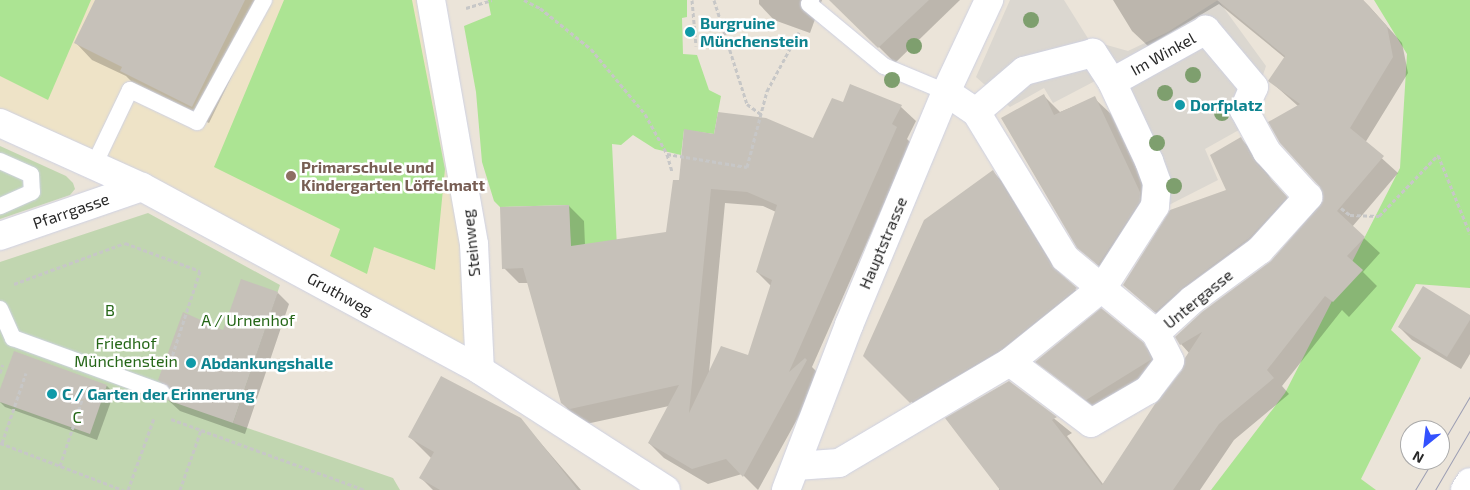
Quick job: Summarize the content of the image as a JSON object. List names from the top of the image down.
{
  "streets": {
    "street": [
      "Im Winkel",
      "Pfarrgasse",
      "Steinweg",
      "Hauptstrasse",
      "Gruthweg",
      "Untergasse"
    ]
  },
  "crossings": [
    ["Im Winkel", "Untergasse"],
    ["Pfarrgasse", "Gruthweg"],
    ["Steinweg", "Gruthweg"]
  ],
  "parks": [
    "B",
    "A / Urnenhof",
    "Friedhof Münchenstein",
    "C"
  ],
  "places": [
    "Burgruine Münchenstein",
    "Dorfplatz",
    "Primarschule und Kindergarten Löffelmatt",
    "Abdankungshalle",
    "C / Garten der Erinnerung"
  ],
  "north": "bottom left"
}
